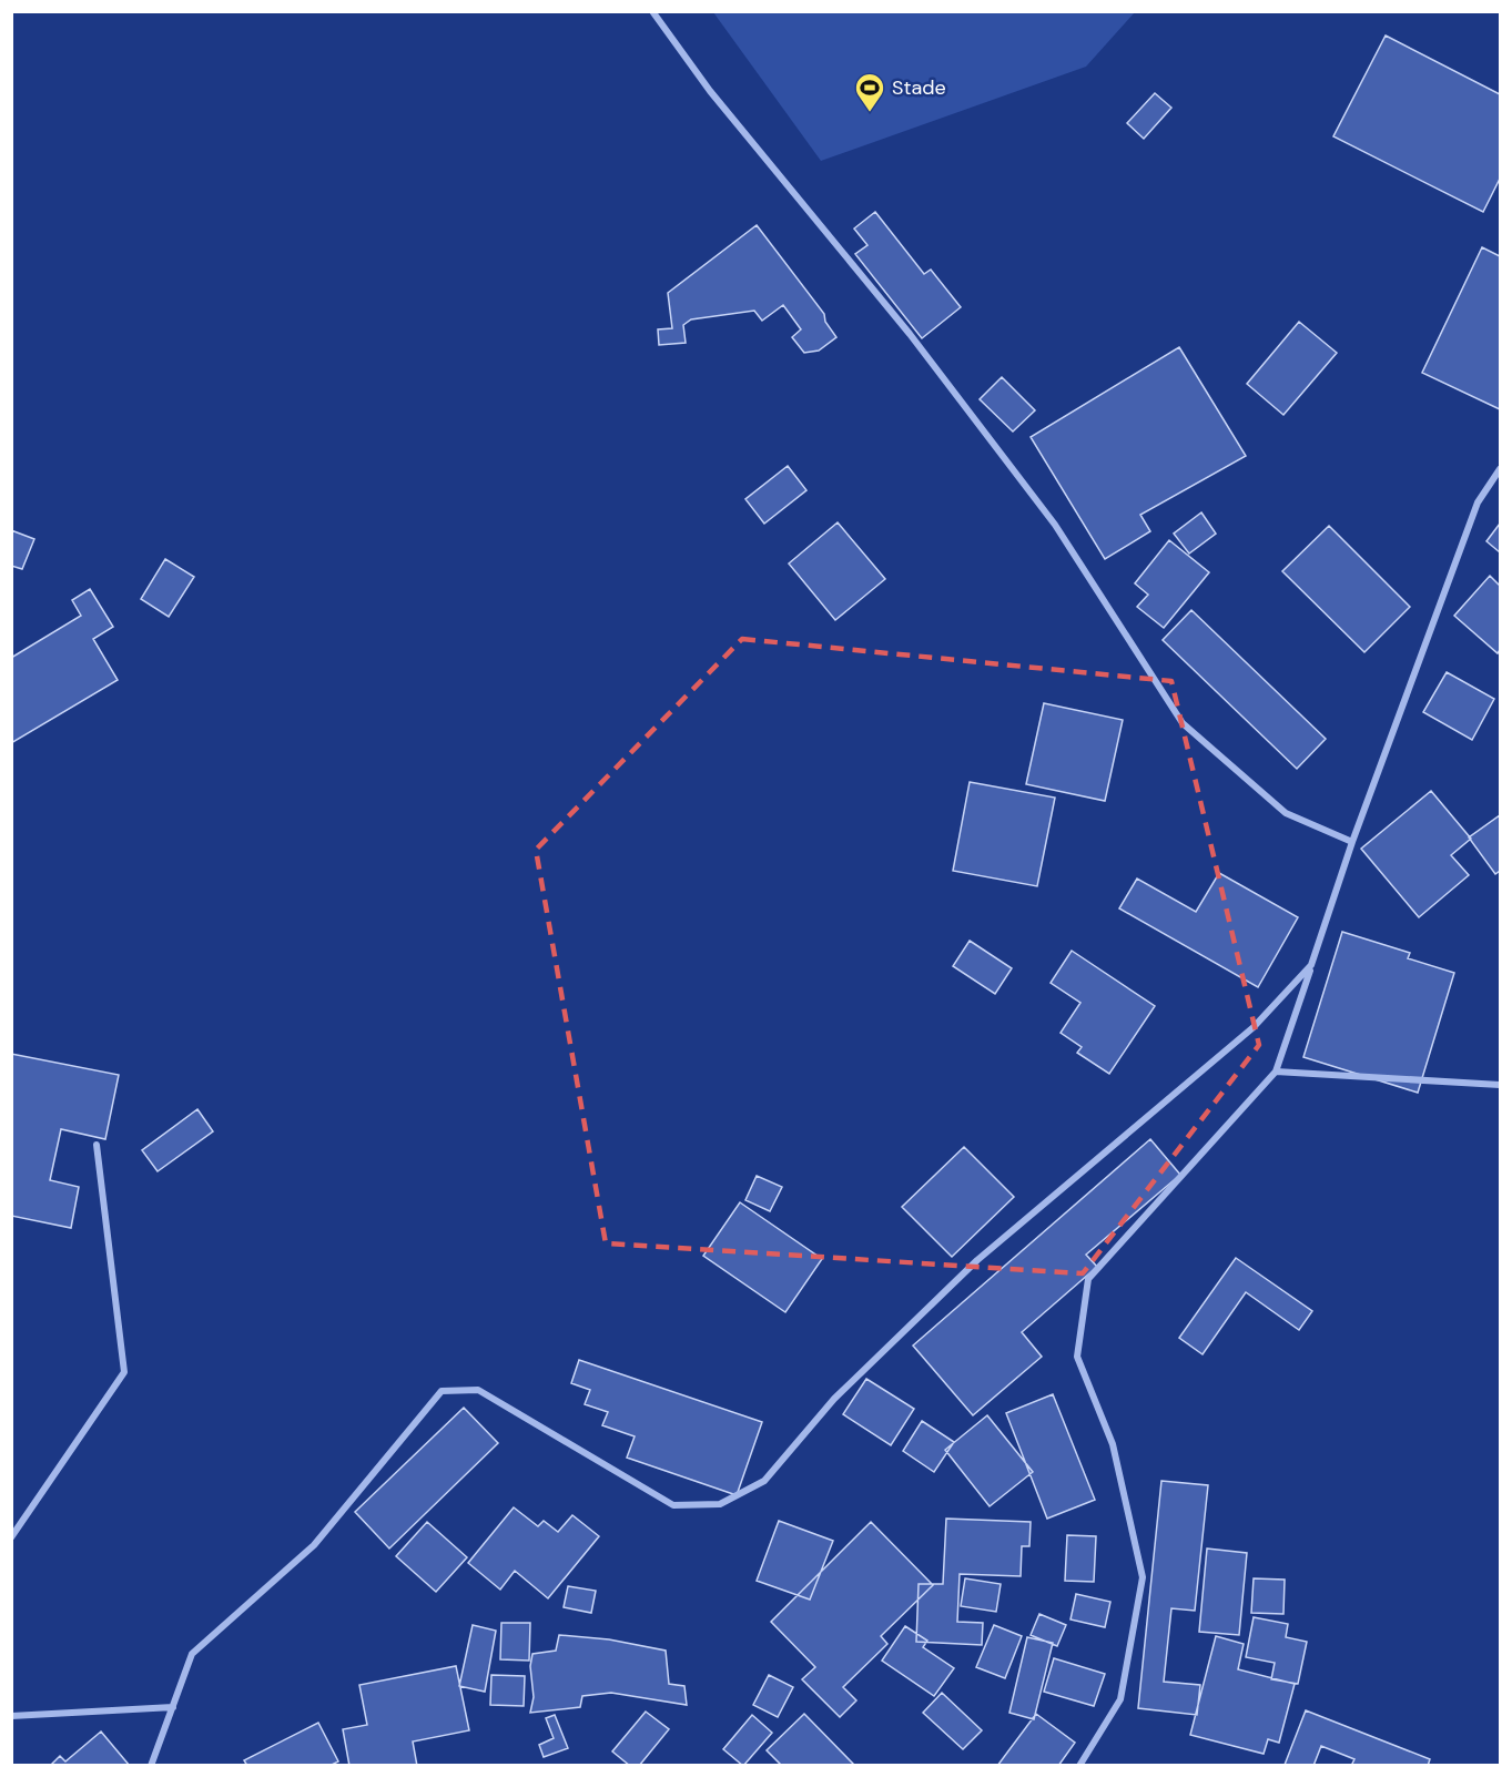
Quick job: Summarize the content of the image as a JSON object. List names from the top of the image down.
{
  "places": {
    "sports": ["Stade"]
  }
}
